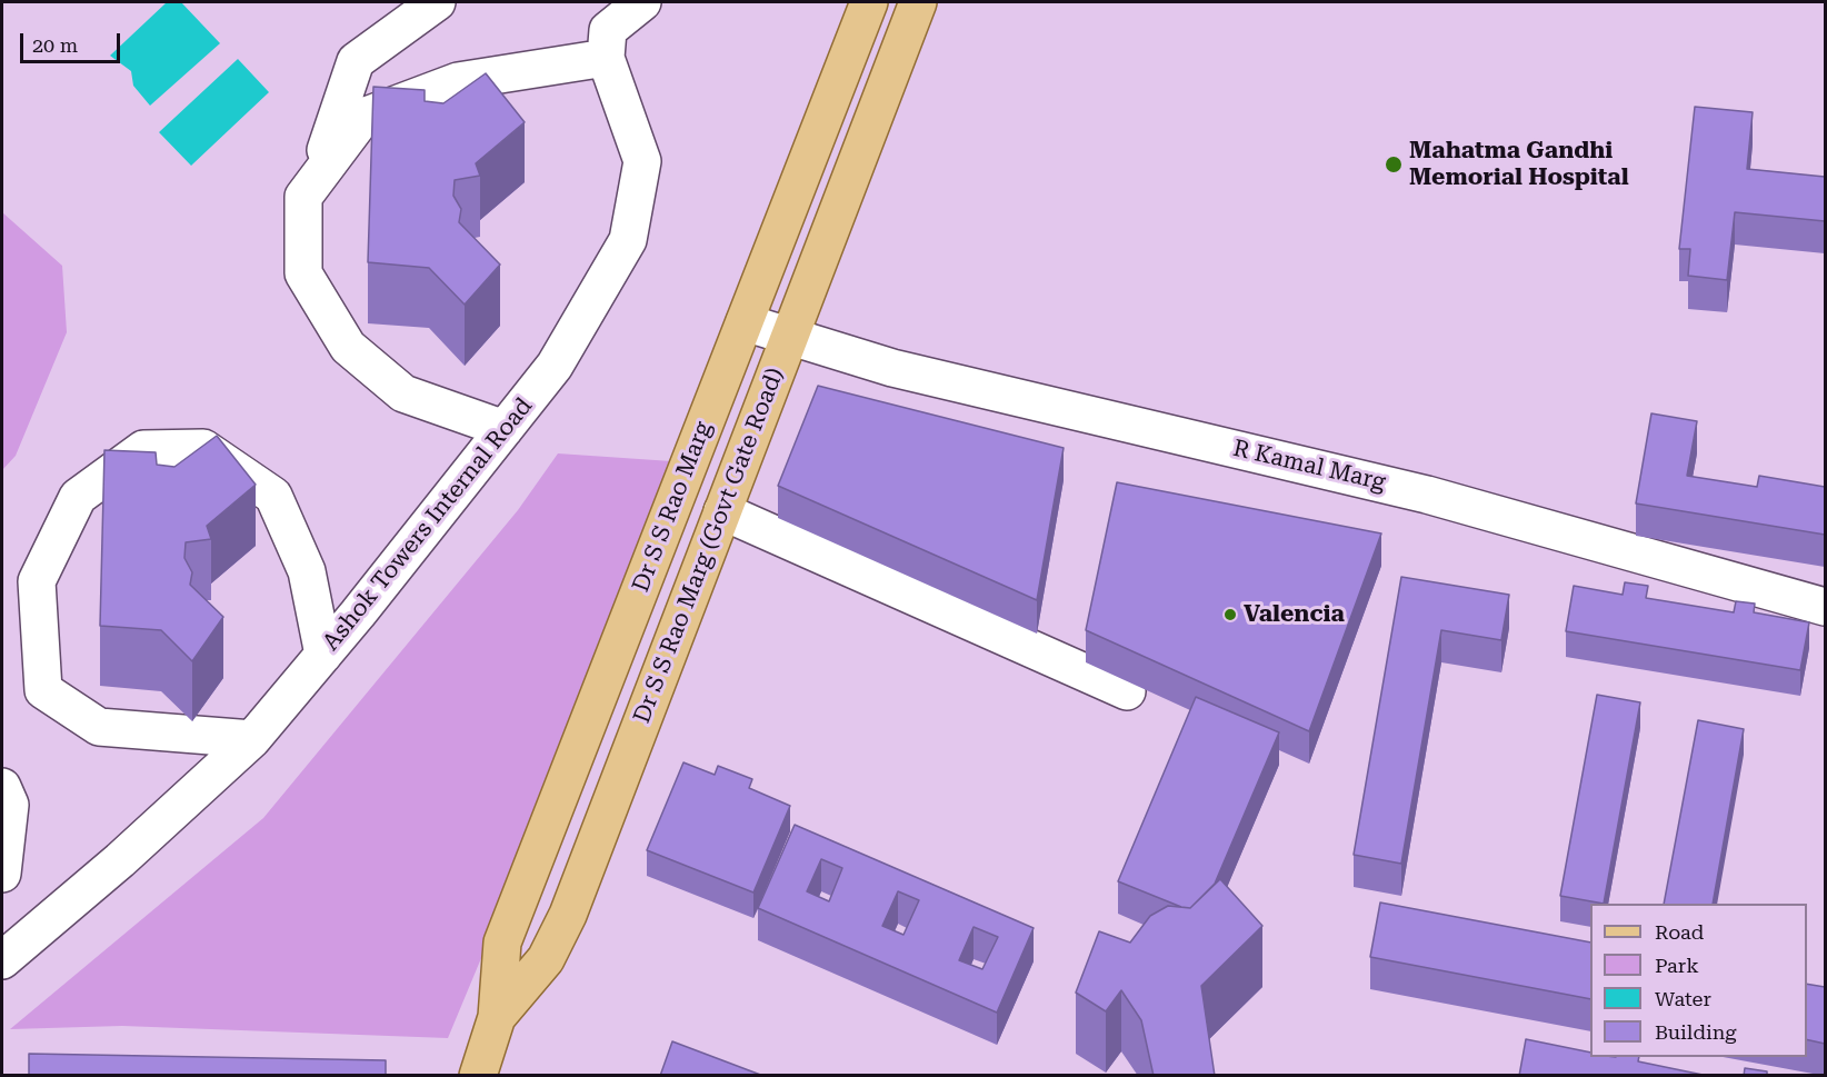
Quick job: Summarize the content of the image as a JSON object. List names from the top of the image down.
{
  "streets": {
    "main road": ["Dr S S Rao Marg", "Dr S S Rao Marg (Govt Gate Road)"],
    "street": ["R Kamal Marg", "Ashok Towers Internal Road"]
  },
  "crossings": [
    ["R Kamal Marg", "Dr S S Rao Marg"],
    ["R Kamal Marg", "Dr S S Rao Marg (Govt Gate Road)"],
    ["Dr S S Rao Marg", "Dr S S Rao Marg (Govt Gate Road)"]
  ],
  "places": ["Mahatma Gandhi Memorial Hospital", "Valencia"],
  "legend": [
    "Road",
    "Park",
    "Water",
    "Building"
  ],
  "scale_bar": "20 m"
}
